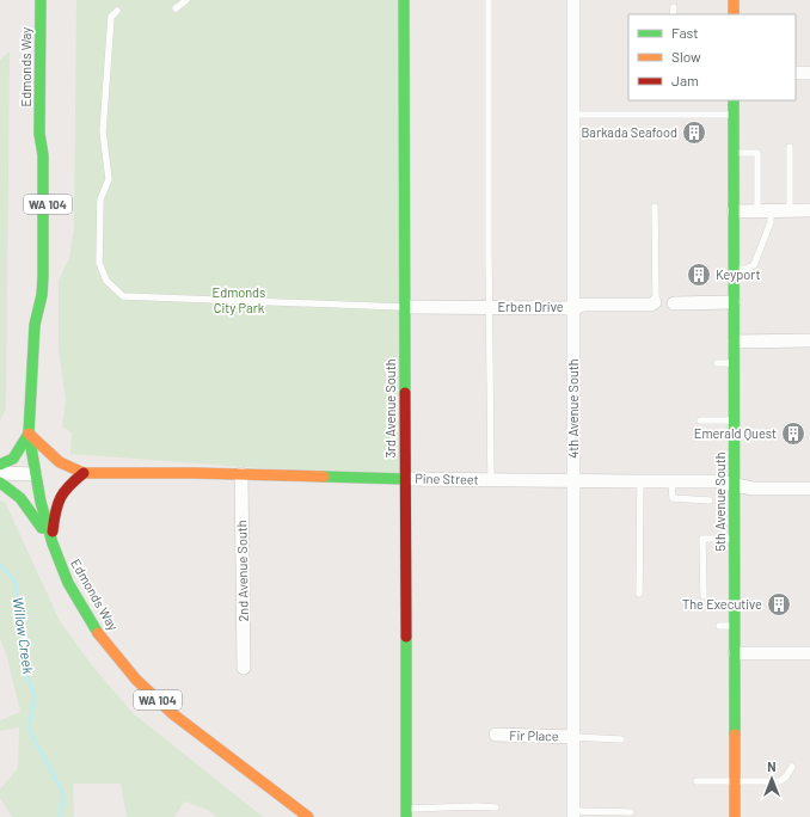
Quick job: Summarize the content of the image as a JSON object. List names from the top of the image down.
{
  "streets": {
    "main road": [
      "Edmonds Way",
      "WA 104",
      "3rd Avenue South",
      "Pine Street",
      "5th Avenue South"
    ],
    "street": [
      "Erben Drive",
      "4th Avenue South",
      "2nd Avenue South",
      "Fir Place"
    ]
  },
  "crossings": [
    ["Edmonds Way", "WA 104"],
    ["Erben Drive", "3rd Avenue South"],
    ["Erben Drive", "4th Avenue South"],
    ["3rd Avenue South", "Pine Street"],
    ["4th Avenue South", "Pine Street"],
    ["4th Avenue South", "Fir Place"],
    ["Pine Street", "5th Avenue South"],
    ["Pine Street", "2nd Avenue South"]
  ],
  "water": ["Willow Creek"],
  "parks": ["Edmonds City Park"],
  "places": {
    "building": [
      "Barkada Seafood",
      "Keyport",
      "Emerald Quest",
      "The Executive"
    ]
  },
  "legend": ["Fast", "Slow", "Jam"],
  "north": "top"
}
